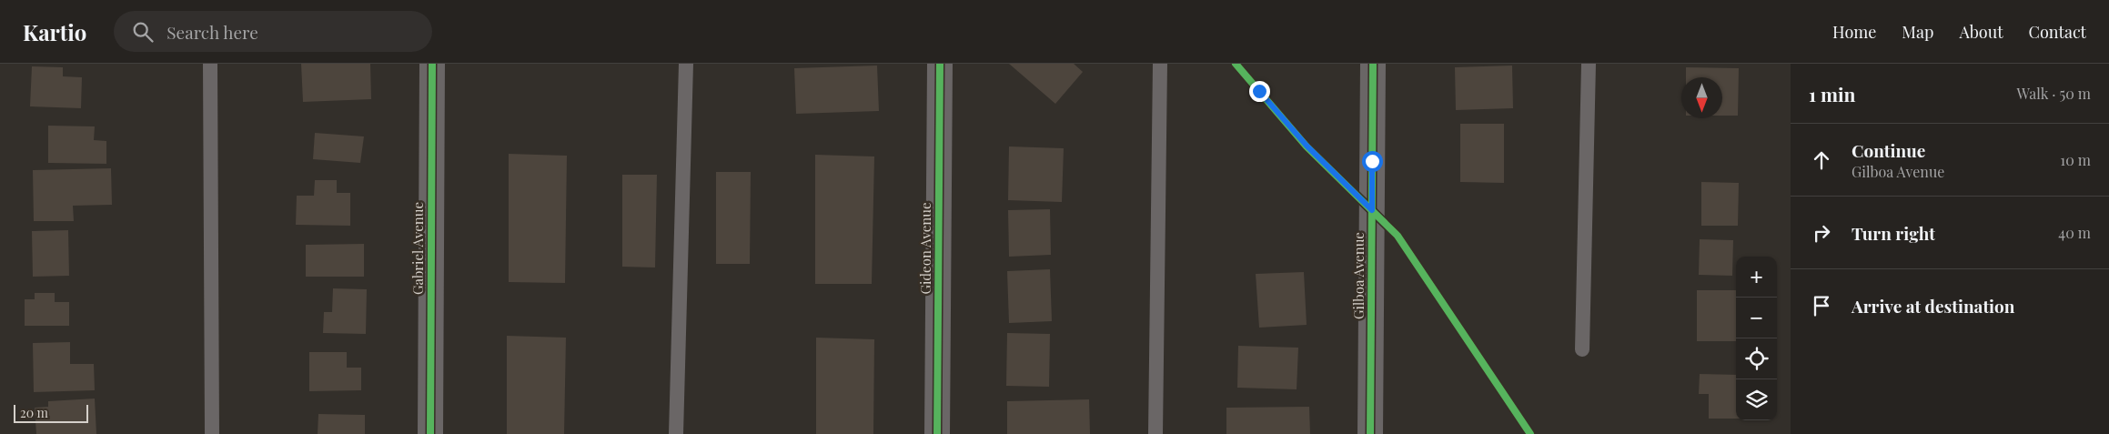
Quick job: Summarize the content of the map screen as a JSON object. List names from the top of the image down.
{
  "streets": {
    "street": ["Gabriel Avenue", "Gideon Avenue", "Gilboa Avenue"]
  },
  "scale_bar": "20 m",
  "north": "bottom",
  "page": {
    "header": "Kartio",
    "search": "Search here",
    "nav": [
      "Home",
      "Map",
      "About",
      "Contact"
    ],
    "heading": ["1 min", "Walk · 50 m"],
    "list": [
      ["Continue", "Gilboa Avenue", "10 m"],
      ["Turn right", "40 m"],
      "Arrive at destination"
    ],
    "map_buttons": ["+", "−"],
    "scale": "20 m"
  }
}
